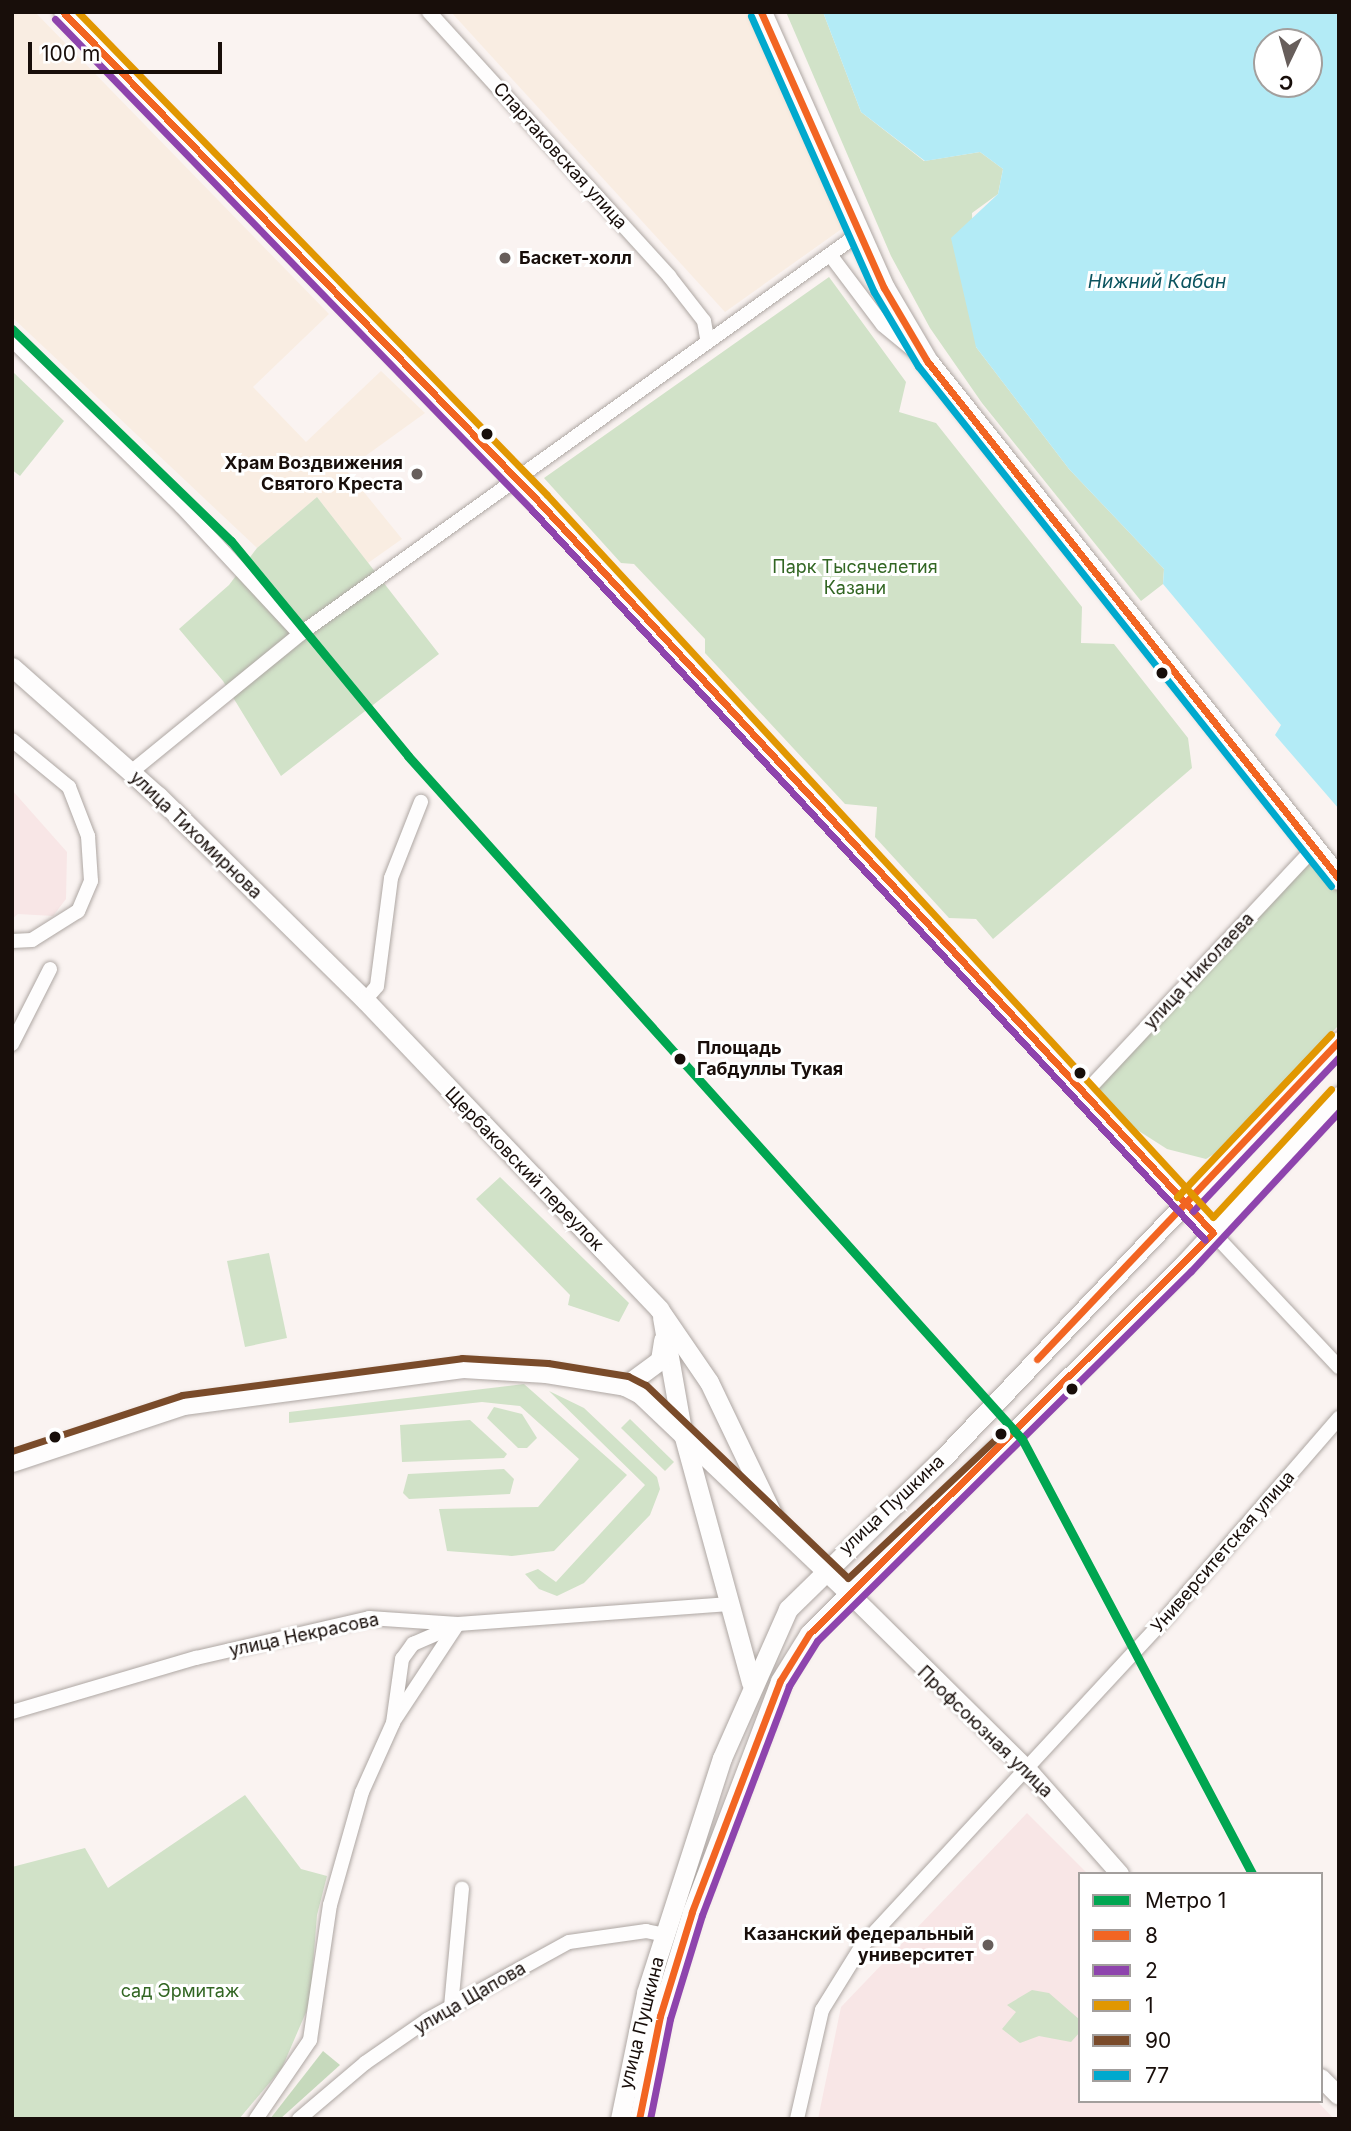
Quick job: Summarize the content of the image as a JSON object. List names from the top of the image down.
{
  "streets": {
    "main road": ["улица Тихомирнова", "Щербаковский переулок", "улица Пушкина"],
    "street": [
      "Спартаковская улица",
      "улица Николаева",
      "Университетская улица",
      "улица Некрасова",
      "Профсоюзная улица",
      "улица Щапова"
    ]
  },
  "crossings": [
    ["улица Тихомирнова", "Щербаковский переулок"],
    ["улица Пушкина", "Профсоюзная улица"],
    ["улица Пушкина", "улица Щапова"],
    ["Университетская улица", "Профсоюзная улица"]
  ],
  "water": ["Нижний Кабан"],
  "parks": ["Парк Тысячелетия Казани", "сад Эрмитаж"],
  "places": [
    "Баскет-холл",
    "Храм Воздвижения Святого Креста",
    "Площадь Габдуллы Тукая",
    "Казанский федеральный университет"
  ],
  "lines": [
    "transit line 8",
    "transit line 1",
    "transit line 77",
    "transit line 2",
    "metro line 1",
    "transit line 90"
  ],
  "legend": [
    "Метро 1",
    "8",
    "2",
    "1",
    "90",
    "77"
  ],
  "scale_bar": "100 m",
  "north": "bottom"
}
